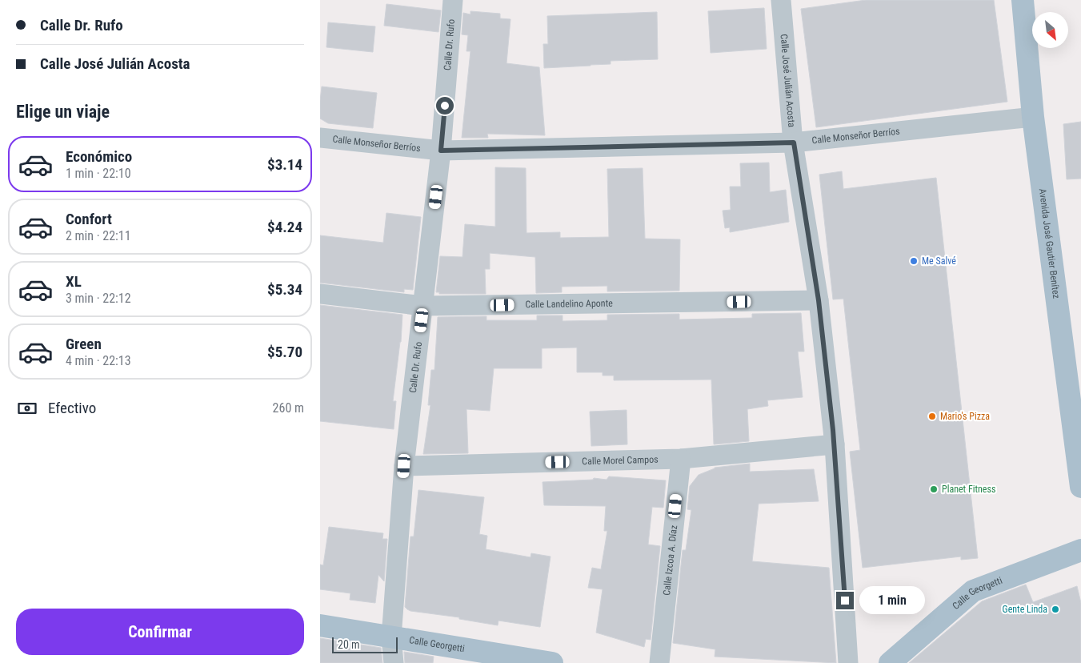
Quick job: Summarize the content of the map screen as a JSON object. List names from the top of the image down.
{
  "streets": {
    "main road": ["Avenida José Gautier Benítez", "Calle Georgetti"],
    "street": [
      "Calle Dr. Rufo",
      "Calle José Julián Acosta",
      "Calle Monseñor Berríos",
      "Calle Landelino Aponte",
      "Calle Morel Campos",
      "Calle Izcoa A. Díaz"
    ]
  },
  "crossings": [
    ["Calle Dr. Rufo", "Calle Monseñor Berríos"],
    ["Calle Dr. Rufo", "Calle Landelino Aponte"],
    ["Calle Dr. Rufo", "Calle Morel Campos"],
    ["Calle Dr. Rufo", "Calle Georgetti"],
    ["Calle José Julián Acosta", "Calle Monseñor Berríos"],
    ["Calle José Julián Acosta", "Calle Landelino Aponte"],
    ["Calle José Julián Acosta", "Calle Morel Campos"],
    ["Calle Monseñor Berríos", "Avenida José Gautier Benítez"],
    ["Calle Morel Campos", "Calle Izcoa A. Díaz"]
  ],
  "places": [
    "Me Salvé",
    "Mario's Pizza",
    "Planet Fitness",
    "Gente Linda"
  ],
  "scale_bar": "20 m",
  "north": "bottom right",
  "page": {
    "banner": ["Calle Dr. Rufo", "Calle José Julián Acosta"],
    "heading": "Elige un viaje",
    "list": [
      {
        "name": "Económico",
        "note": "1 min · 22:10",
        "value": "$3.14"
      },
      {
        "name": "Confort",
        "note": "2 min · 22:11",
        "value": "$4.24"
      },
      {
        "name": "XL",
        "note": "3 min · 22:12",
        "value": "$5.34"
      },
      {
        "name": "Green",
        "note": "4 min · 22:13",
        "value": "$5.70"
      }
    ],
    "pay": ["Efectivo", "260 m"],
    "bubble": "1 min",
    "buttons": "Confirmar",
    "scale": "20 m"
  }
}
